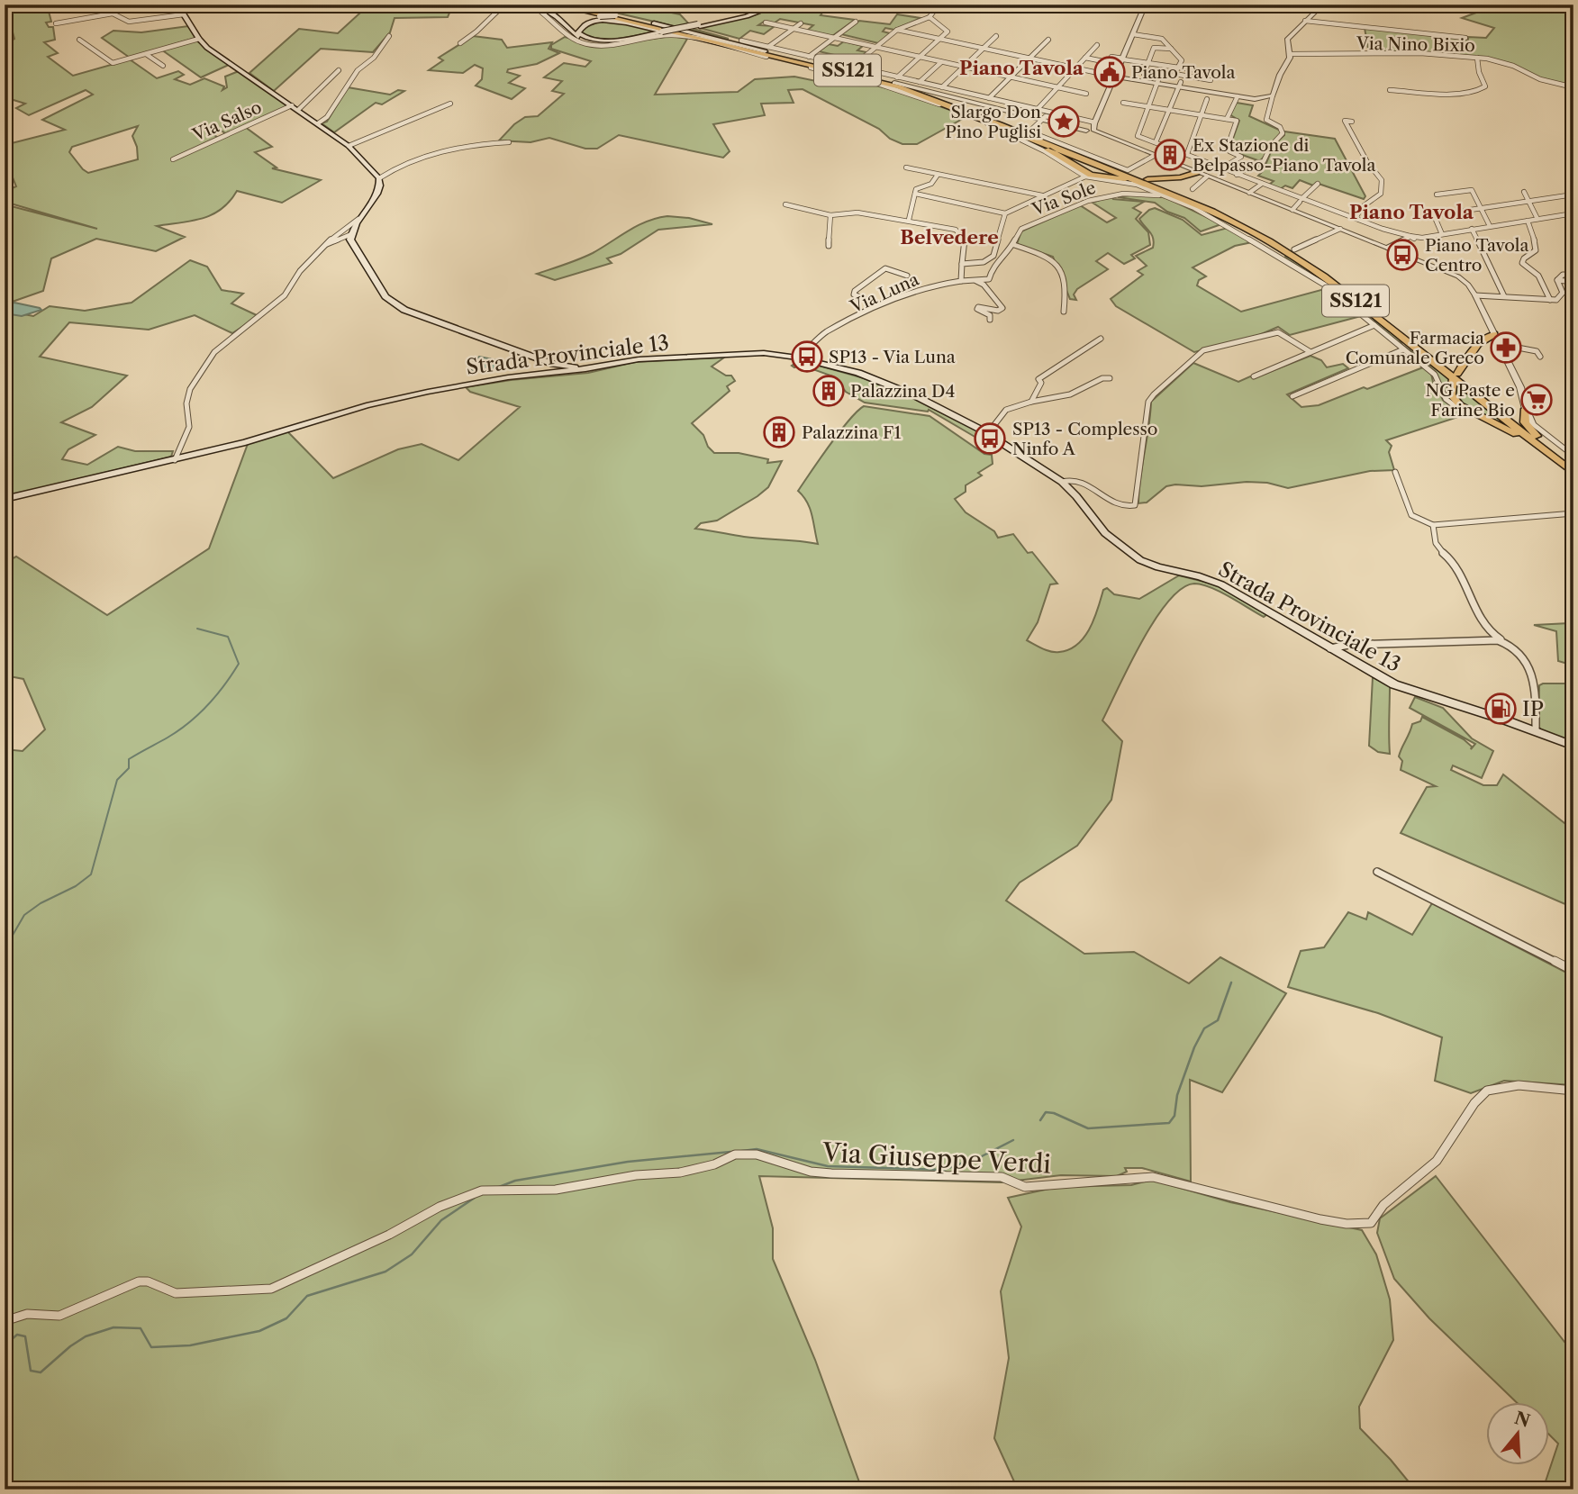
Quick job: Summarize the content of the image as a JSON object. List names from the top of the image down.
{
  "streets": {
    "main road": ["SS121", "Strada Provinciale 13"],
    "street": [
      "Via Nino Bixio",
      "Via Salso",
      "Via Sole",
      "Via Luna",
      "Via Giuseppe Verdi"
    ]
  },
  "crossings": [
    ["Via Luna", "Strada Provinciale 13"]
  ],
  "districts": ["Piano Tavola", "Piano Tavola", "Belvedere"],
  "places": {
    "public building": ["Piano Tavola"],
    "place": ["Slargo Don Pino Puglisi"],
    "building": ["Ex Stazione di Belpasso-Piano Tavola", "Palazzina D4", "Palazzina F1"],
    "bus stop": ["Piano Tavola Centro", "SP13 - Via Luna", "SP13 - Complesso Ninfo A"],
    "pharmacy": ["Farmacia Comunale Greco"],
    "supermarket": ["NG Paste e Farine Bio"],
    "fuel station": ["IP"]
  },
  "north": "top"
}
